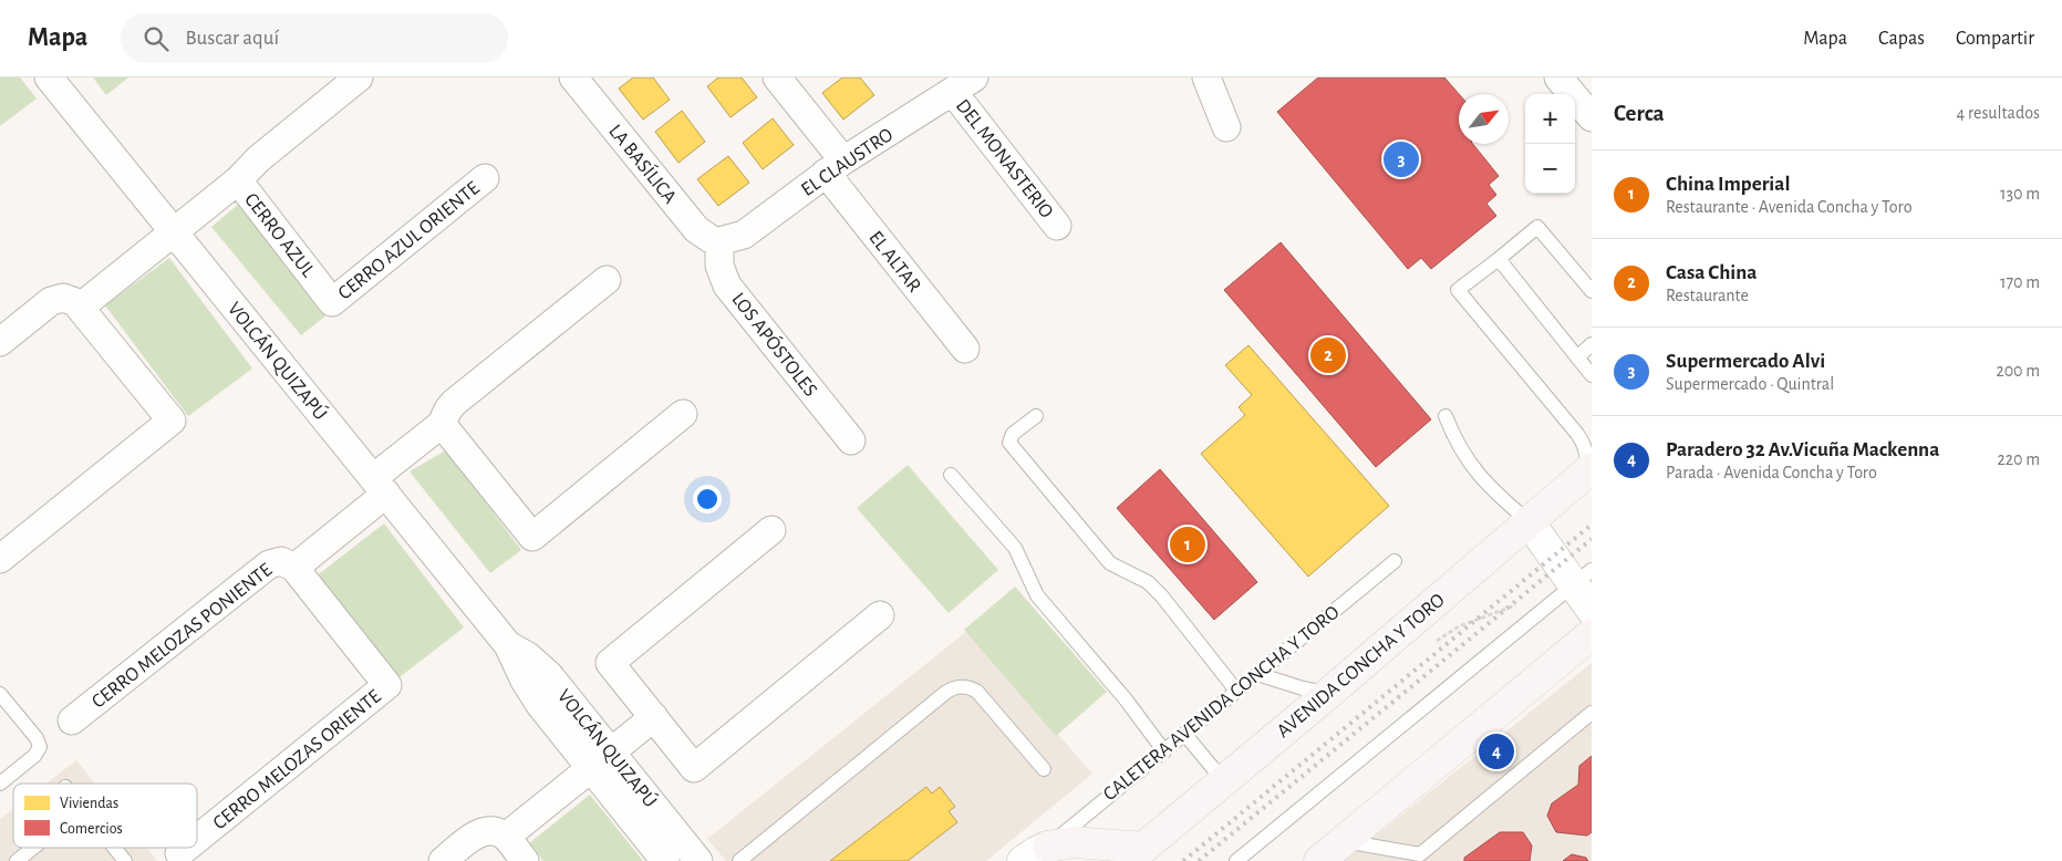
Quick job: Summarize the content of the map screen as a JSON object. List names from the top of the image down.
{
  "streets": {
    "main road": ["AVENIDA CONCHA Y TORO"],
    "street": [
      "DEL MONASTERIO",
      "EL CLAUSTRO",
      "LA BASÍLICA",
      "CERRO AZUL",
      "CERRO AZUL ORIENTE",
      "EL ALTAR",
      "LOS APÓSTOLES",
      "VOLCÁN QUIZAPÚ",
      "CERRO MELOZAS PONIENTE",
      "CERRO MELOZAS ORIENTE"
    ],
    "lane": ["CALETERA AVENIDA CONCHA Y TORO"]
  },
  "crossings": [
    ["DEL MONASTERIO", "EL CLAUSTRO"],
    ["EL CLAUSTRO", "LA BASÍLICA"],
    ["EL CLAUSTRO", "EL ALTAR"],
    ["EL CLAUSTRO", "LOS APÓSTOLES"],
    ["LA BASÍLICA", "LOS APÓSTOLES"],
    ["CERRO AZUL", "CERRO AZUL ORIENTE"],
    ["CERRO AZUL", "VOLCÁN QUIZAPÚ"],
    ["CERRO MELOZAS PONIENTE", "CERRO MELOZAS ORIENTE"]
  ],
  "legend": ["Viviendas", "Comercios"],
  "north": "top right",
  "page": {
    "header": "Mapa",
    "search": "Buscar aquí",
    "nav": ["Mapa", "Capas", "Compartir"],
    "heading": ["Cerca", "4 resultados"],
    "map_buttons": ["+", "−"],
    "pins": [
      "3",
      "2",
      "1",
      "4"
    ],
    "list": [
      {
        "mark": "1",
        "name": "China Imperial",
        "note": "Restaurante · Avenida Concha y Toro",
        "value": "130 m"
      },
      {
        "mark": "2",
        "name": "Casa China",
        "note": "Restaurante",
        "value": "170 m"
      },
      {
        "mark": "3",
        "name": "Supermercado Alvi",
        "note": "Supermercado · Quintral",
        "value": "200 m"
      },
      {
        "mark": "4",
        "name": "Paradero 32 Av.Vicuña Mackenna",
        "note": "Parada · Avenida Concha y Toro",
        "value": "220 m"
      }
    ]
  }
}
